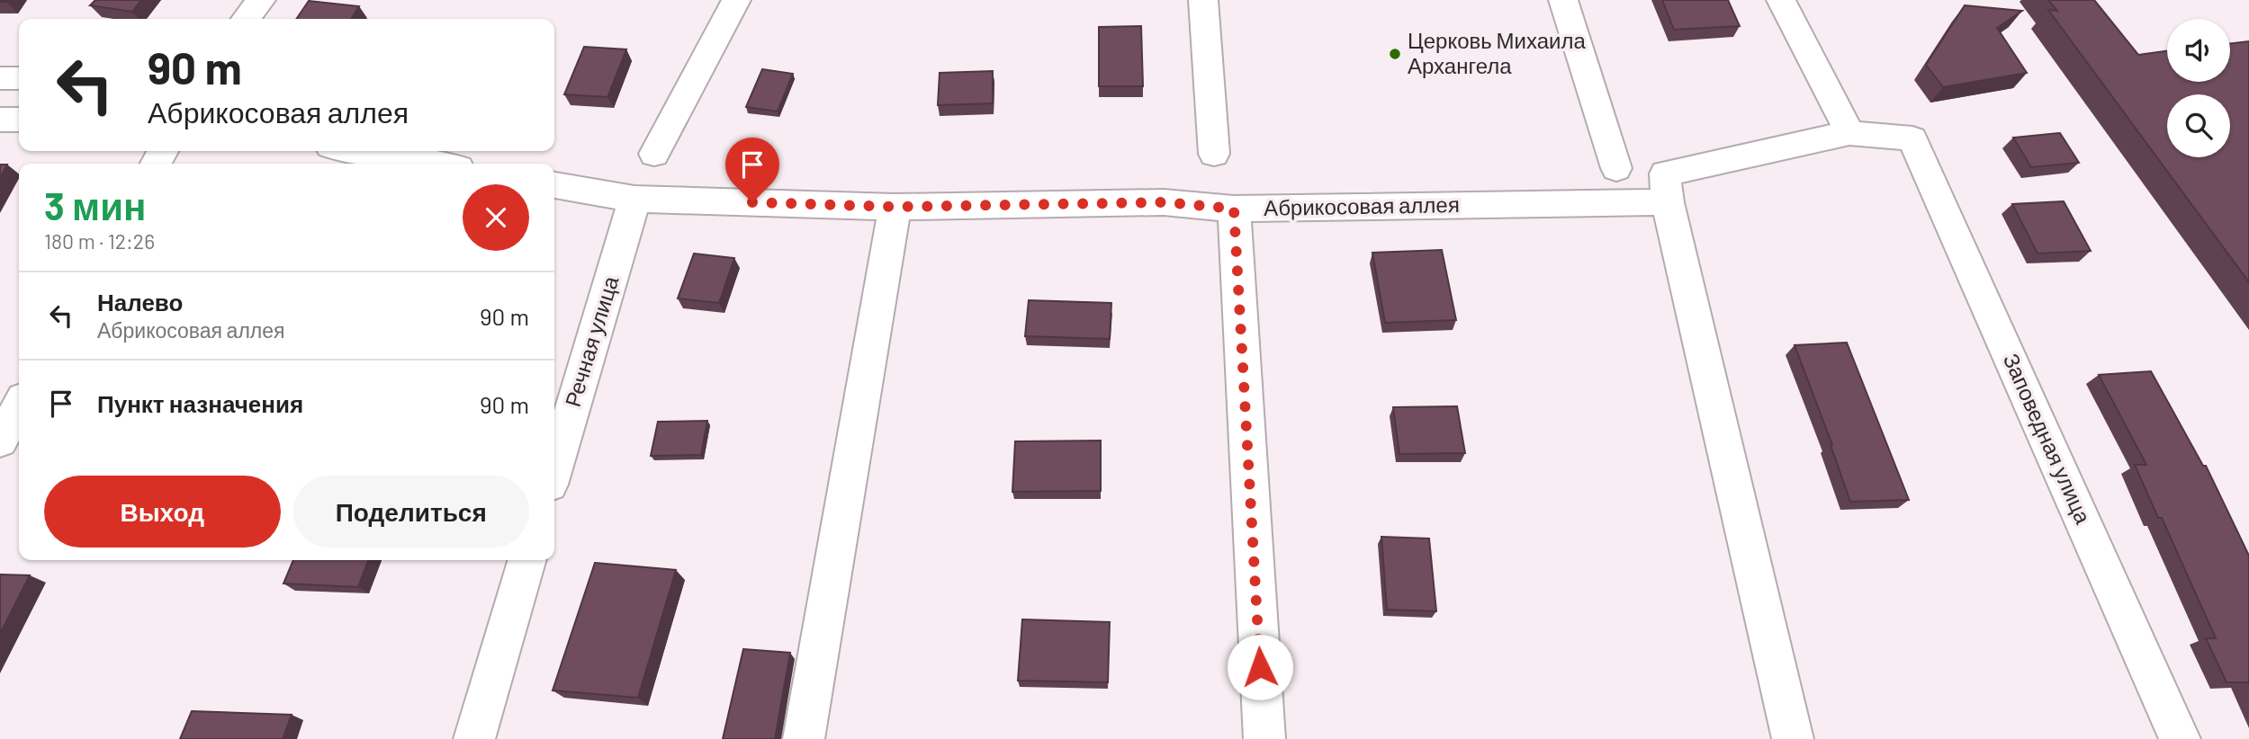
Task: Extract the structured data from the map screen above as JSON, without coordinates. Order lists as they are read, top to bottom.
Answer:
{
  "streets": {
    "street": ["Абрикосовая аллея", "Речная улица", "Заповедная улица"]
  },
  "crossings": [
    ["Абрикосовая аллея", "Речная улица"]
  ],
  "places": ["Церковь Михаила Архангела"],
  "page": {
    "turn": ["90 m", "Абрикосовая аллея"],
    "heading": ["3 мин", "180 m · 12:26"],
    "list": [
      {
        "name": "Налево",
        "note": "Абрикосовая аллея",
        "value": "90 m"
      },
      {
        "name": "Пункт назначения",
        "value": "90 m"
      }
    ],
    "buttons": ["Выход", "Поделиться"]
  }
}
